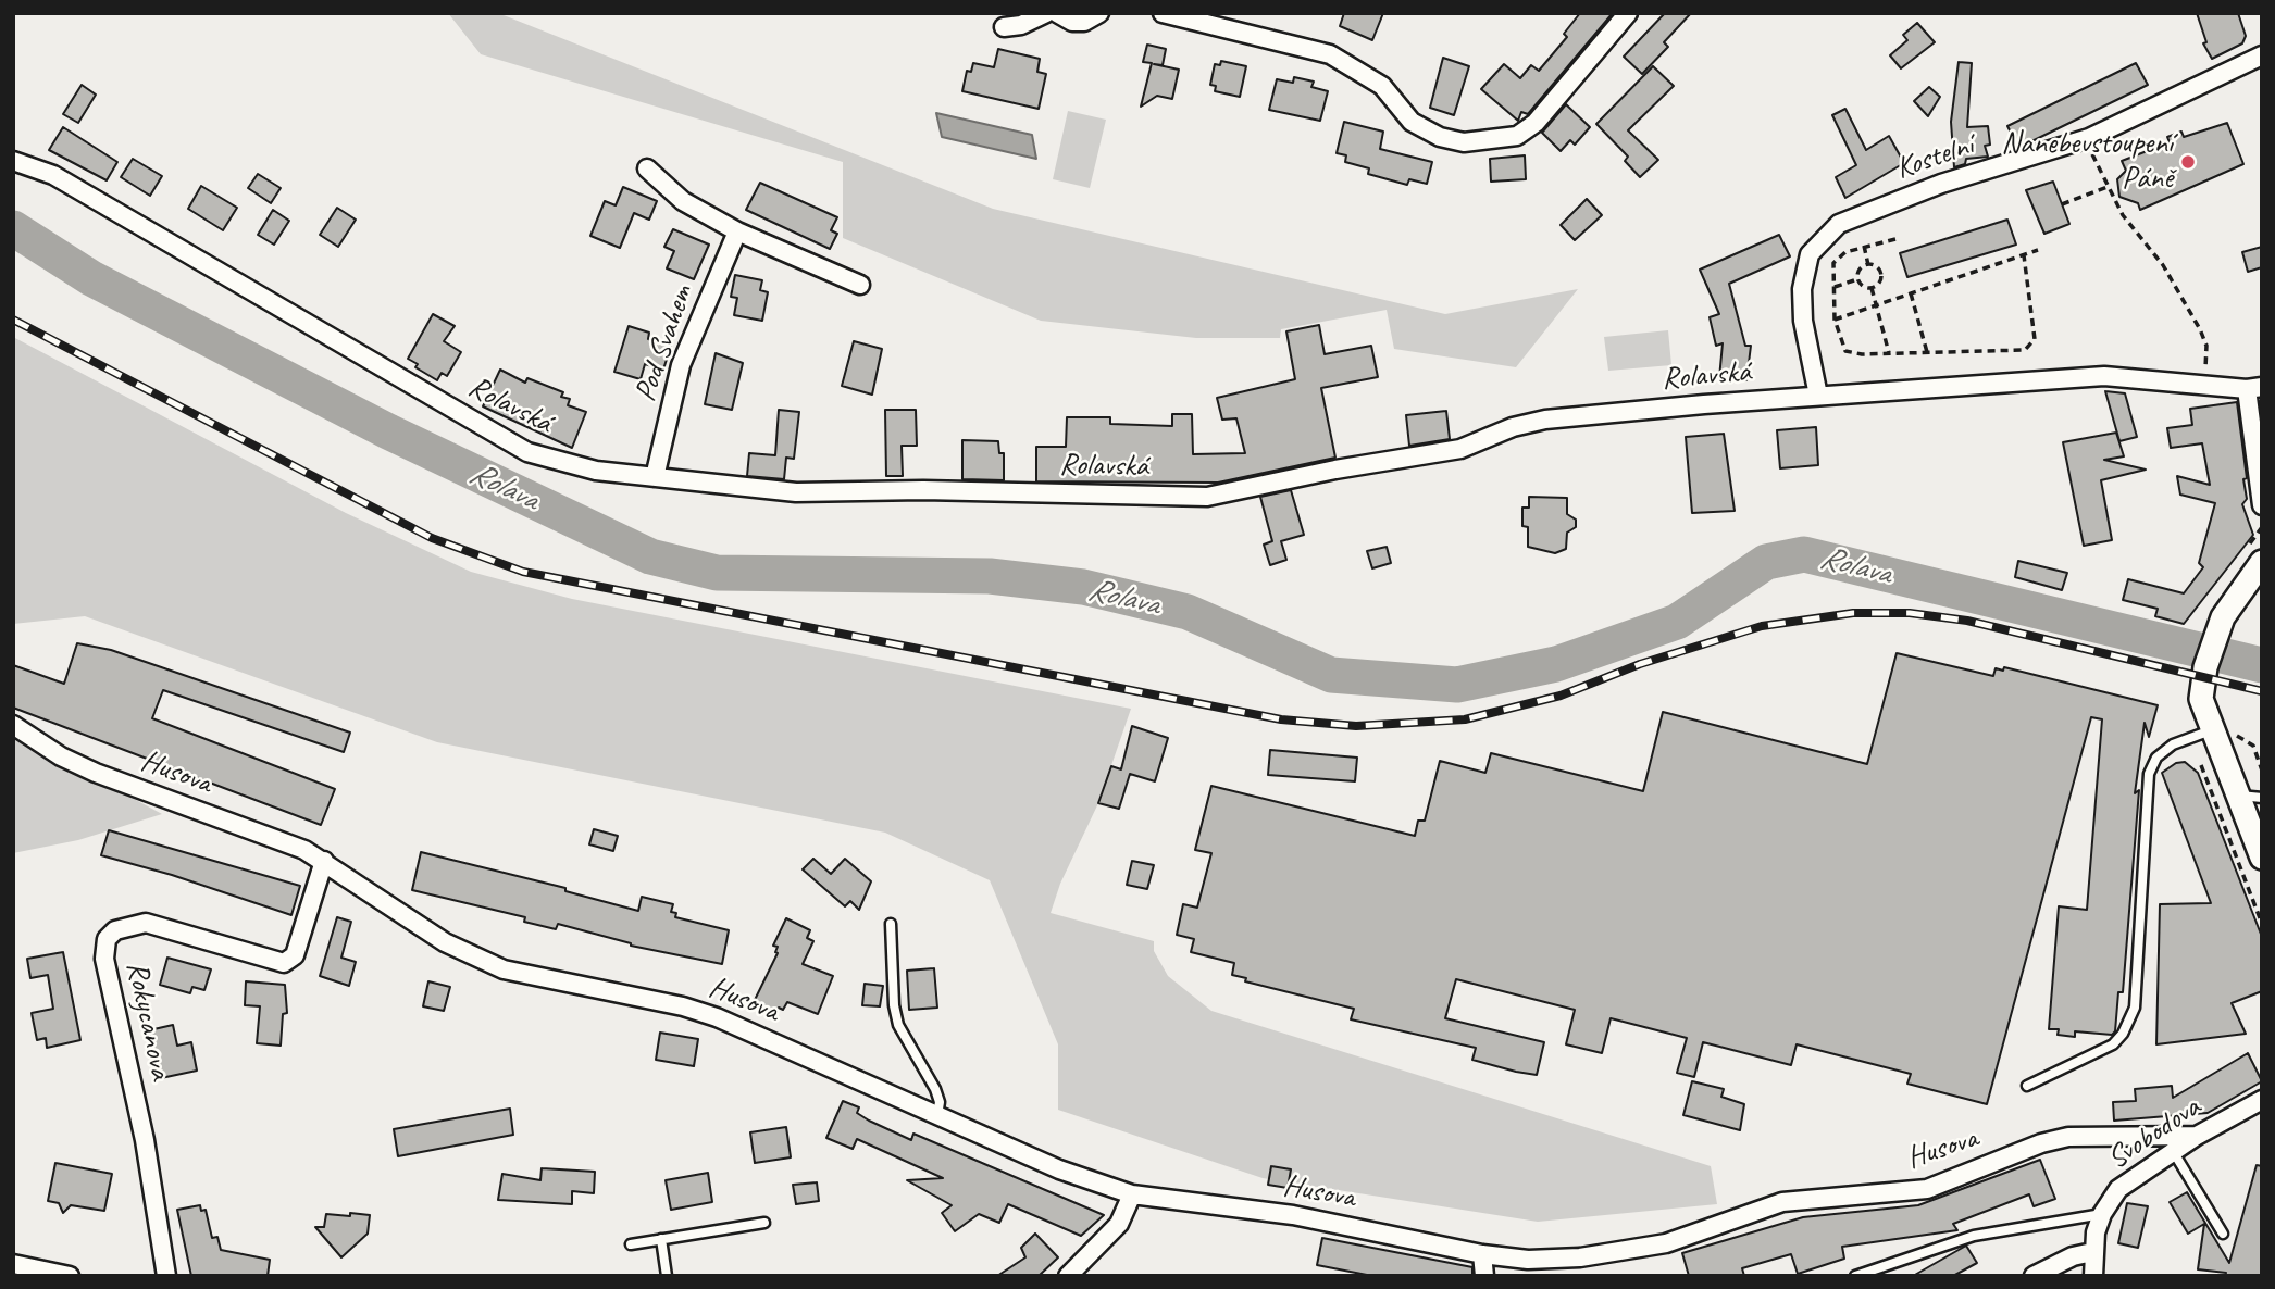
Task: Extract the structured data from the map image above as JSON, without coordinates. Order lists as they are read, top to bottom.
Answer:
{
  "streets": {
    "street": [
      "Kostelní",
      "Pod Svahem",
      "Rolavská",
      "Husova",
      "Rokycanova",
      "Svobodova"
    ]
  },
  "crossings": [
    ["Kostelní", "Rolavská"],
    ["Pod Svahem", "Rolavská"],
    ["Husova", "Rokycanova"],
    ["Husova", "Svobodova"]
  ],
  "water": ["Rolava"],
  "places": ["Nanebevstoupení Páně"]
}
